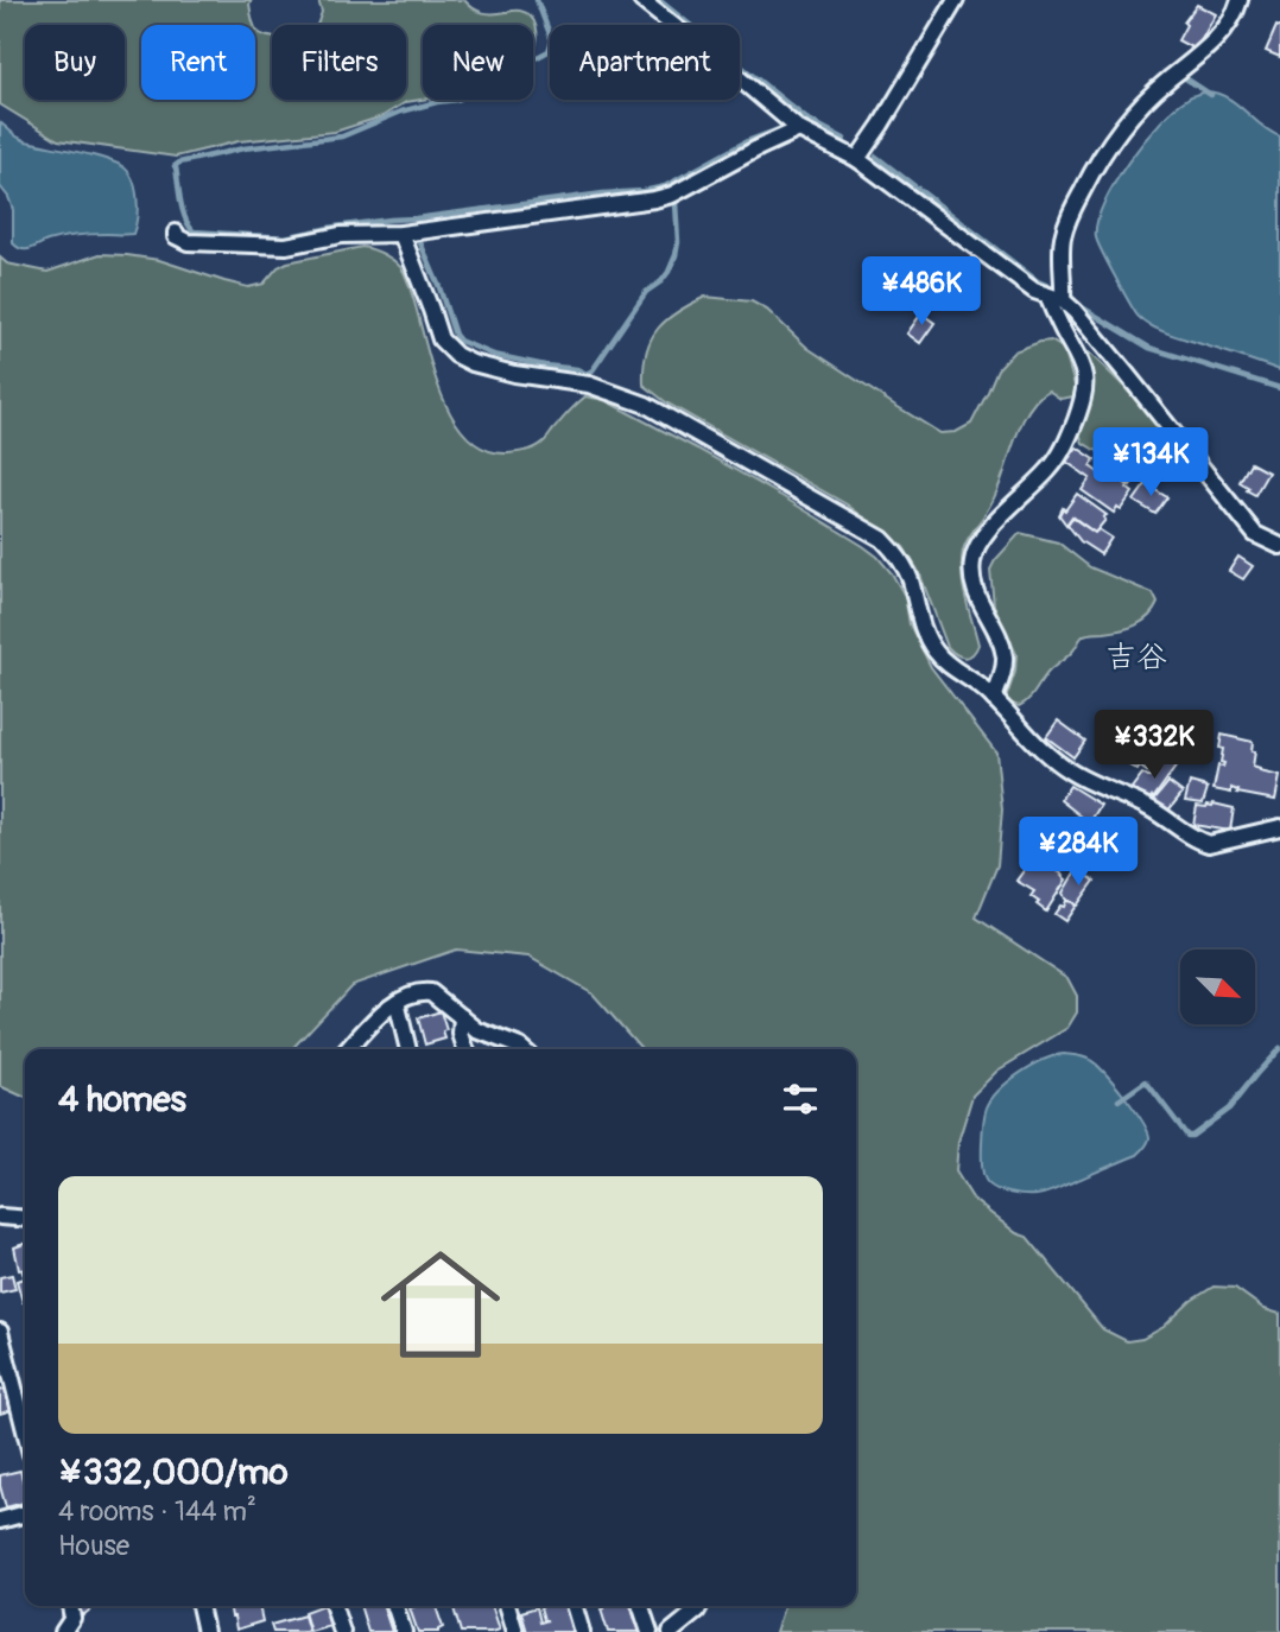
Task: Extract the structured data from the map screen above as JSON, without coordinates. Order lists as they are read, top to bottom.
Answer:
{
  "districts": ["吉谷"],
  "north": "bottom right",
  "page": {
    "chip": [
      "Buy",
      "Rent",
      "Filters",
      "New",
      "Apartment"
    ],
    "price": [
      "¥486K",
      "¥134K",
      "¥332K",
      "¥284K"
    ],
    "heading": "4 homes",
    "list": [
      {
        "name": "¥332,000/mo",
        "note": "4 rooms · 144 m² · House"
      }
    ]
  }
}
